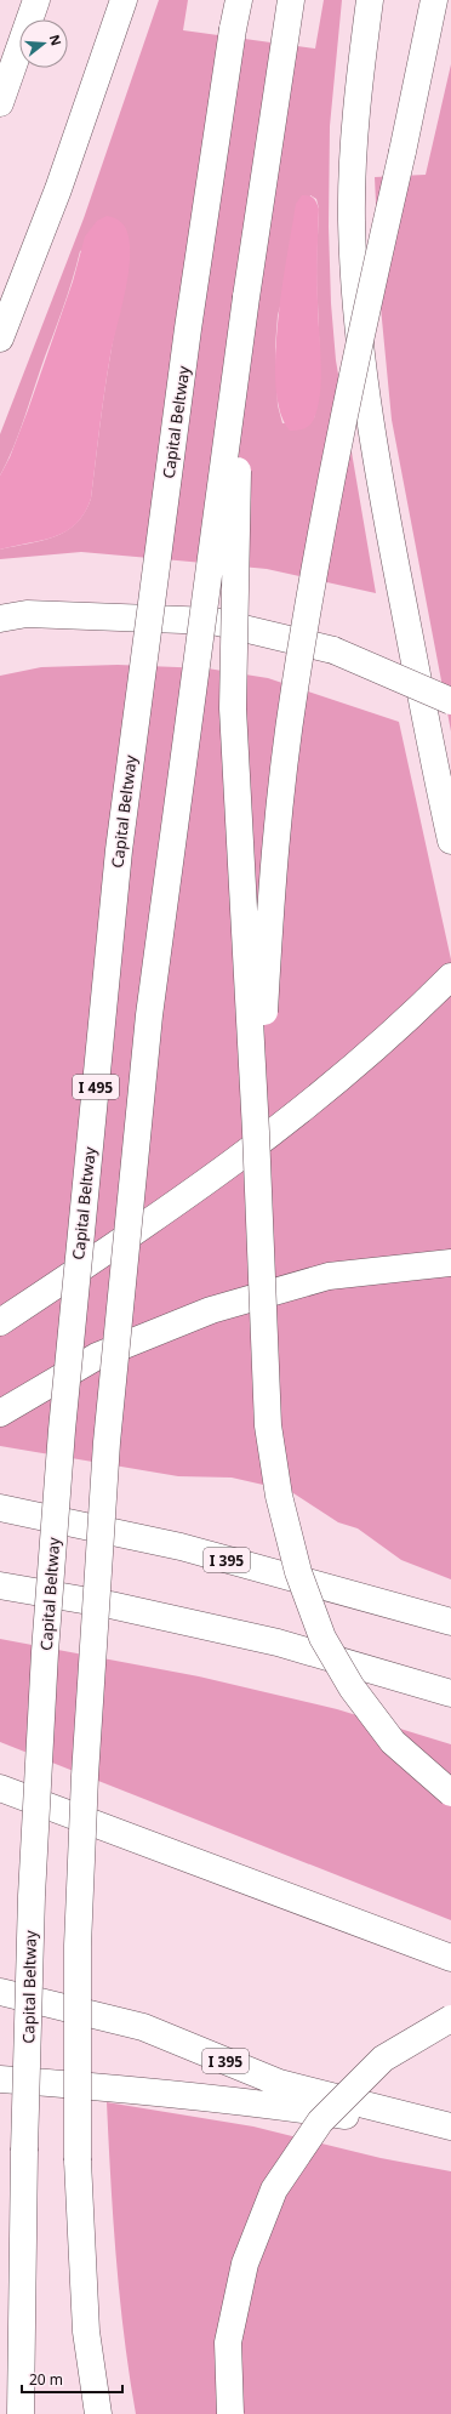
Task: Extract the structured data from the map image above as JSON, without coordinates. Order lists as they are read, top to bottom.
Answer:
{
  "streets": {
    "highway": ["Capital Beltway", "I 495", "I 395"]
  },
  "scale_bar": "20 m",
  "north": "right"
}
